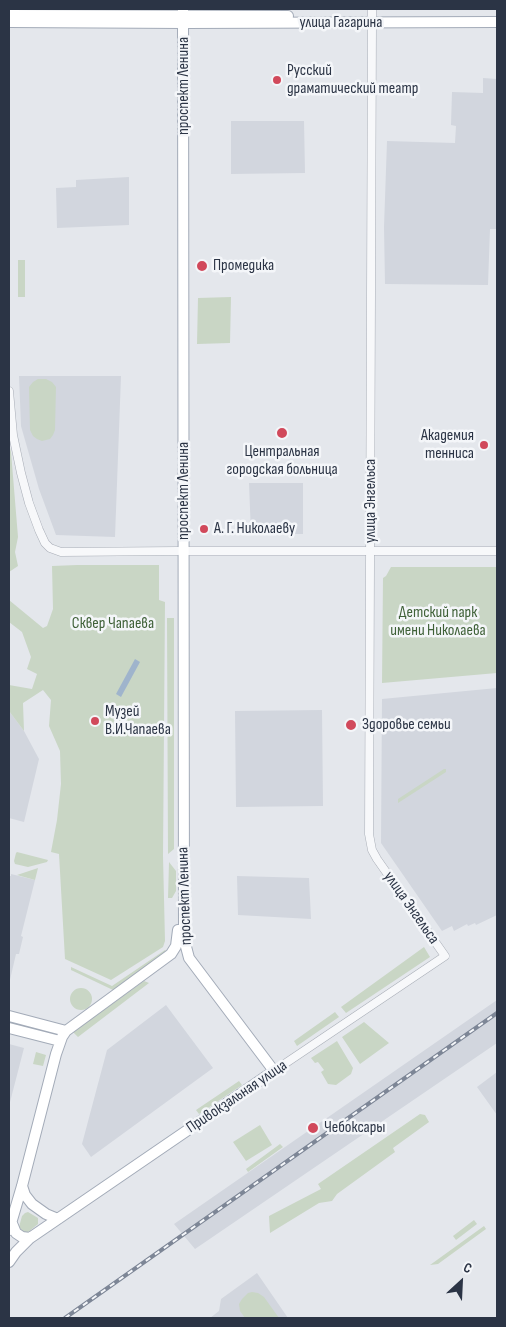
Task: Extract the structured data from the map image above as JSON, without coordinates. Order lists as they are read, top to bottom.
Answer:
{
  "streets": {
    "main road": ["улица Гагарина", "проспект Ленина", "Привокзальная улица"],
    "street": ["улица Энгельса"]
  },
  "crossings": [
    ["улица Гагарина", "проспект Ленина"],
    ["улица Гагарина", "улица Энгельса"],
    ["проспект Ленина", "Привокзальная улица"],
    ["улица Энгельса", "Привокзальная улица"]
  ],
  "parks": ["Детский парк имени Николаева", "Сквер Чапаева"],
  "places": [
    "Русский драматический театр",
    "Промедика",
    "Центральная городская больница",
    "Академия тенниса",
    "А. Г. Николаеву",
    "Музей В.И.Чапаева",
    "Здоровье семьи",
    "Чебоксары"
  ],
  "north": "top right"
}
